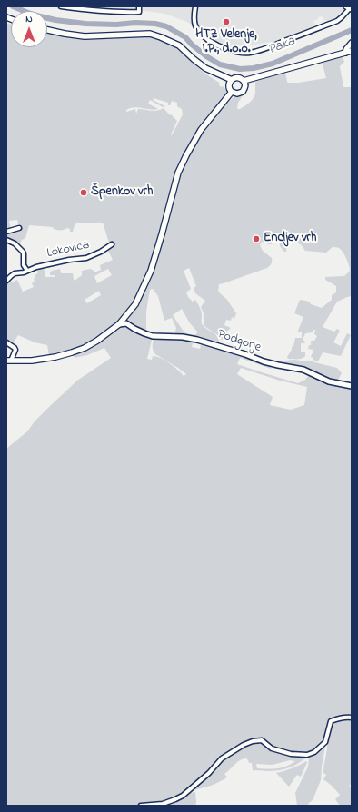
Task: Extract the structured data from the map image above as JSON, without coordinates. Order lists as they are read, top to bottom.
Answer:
{
  "streets": {
    "street": ["Lokovica", "Podgorje"]
  },
  "water": ["Paka"],
  "places": ["HTZ Velenje, I.P., d.o.o.", "Špenkov vrh", "Encljev vrh"],
  "north": "top"
}
